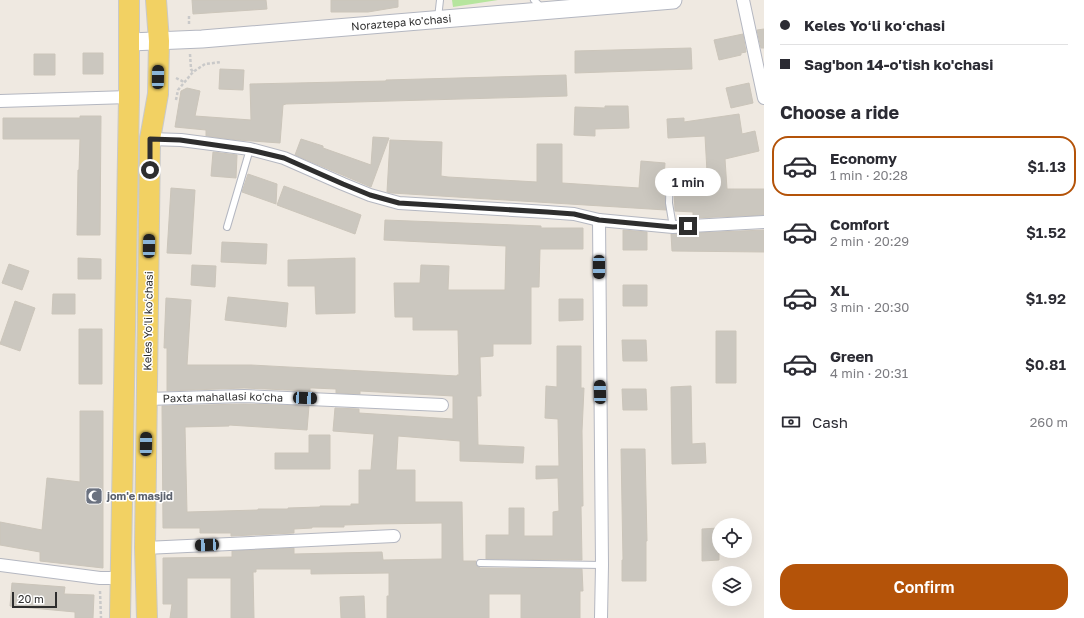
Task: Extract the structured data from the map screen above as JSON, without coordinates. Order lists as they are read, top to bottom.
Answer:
{
  "streets": {
    "main road": ["Noraztepa ko'chasi", "Keles Yoʻli koʻchasi"],
    "street": ["Paxta mahallasi ko'cha"]
  },
  "crossings": [
    ["Noraztepa ko'chasi", "Keles Yoʻli koʻchasi"],
    ["Keles Yoʻli koʻchasi", "Paxta mahallasi ko'cha"]
  ],
  "places": {
    "mosque": ["jom'e masjid"]
  },
  "scale_bar": "20 m",
  "page": {
    "banner": ["Keles Yoʻli koʻchasi", "Sag'bon 14-o'tish ko'chasi"],
    "heading": "Choose a ride",
    "list": [
      {
        "name": "Economy",
        "note": "1 min · 20:28",
        "value": "$1.13"
      },
      {
        "name": "Comfort",
        "note": "2 min · 20:29",
        "value": "$1.52"
      },
      {
        "name": "XL",
        "note": "3 min · 20:30",
        "value": "$1.92"
      },
      {
        "name": "Green",
        "note": "4 min · 20:31",
        "value": "$0.81"
      }
    ],
    "bubble": "1 min",
    "pay": ["Cash", "260 m"],
    "buttons": "Confirm",
    "scale": "20 m"
  }
}
